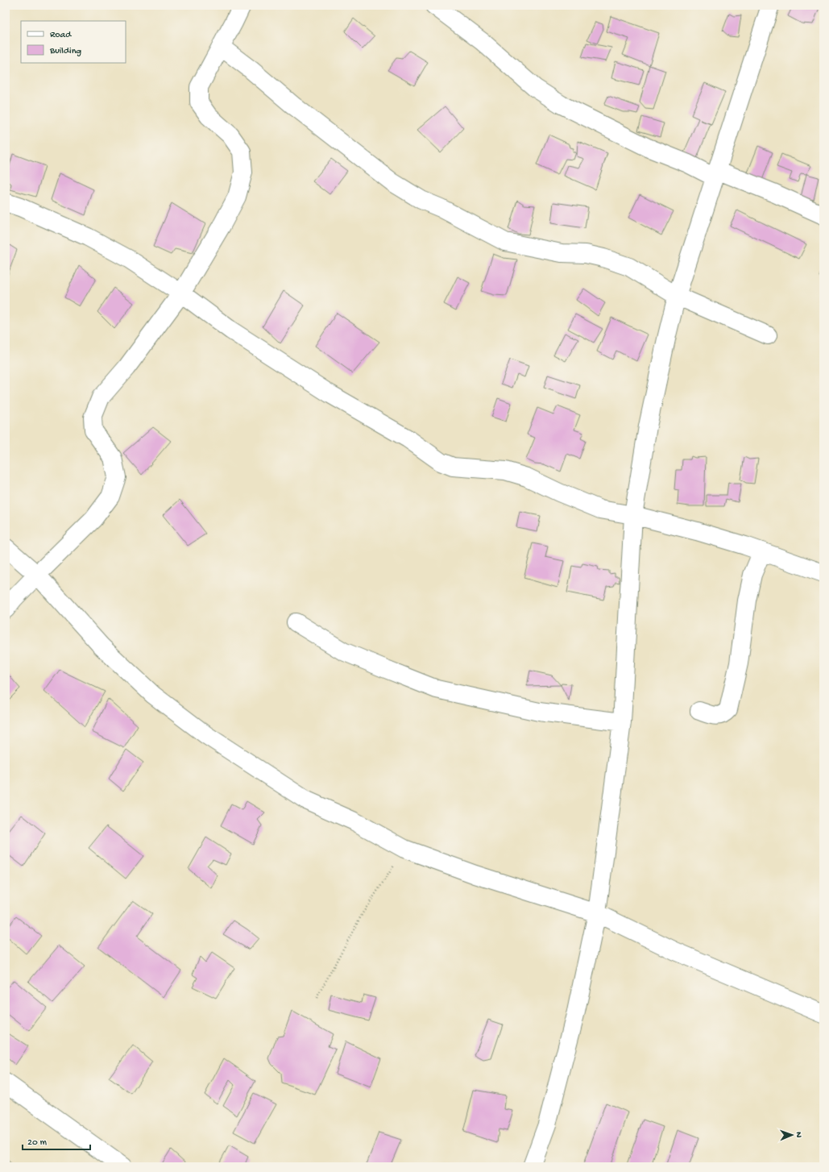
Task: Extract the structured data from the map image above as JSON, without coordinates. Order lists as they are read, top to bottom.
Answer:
{
  "legend": ["Road", "Building"],
  "scale_bar": "20 m",
  "north": "right"
}
